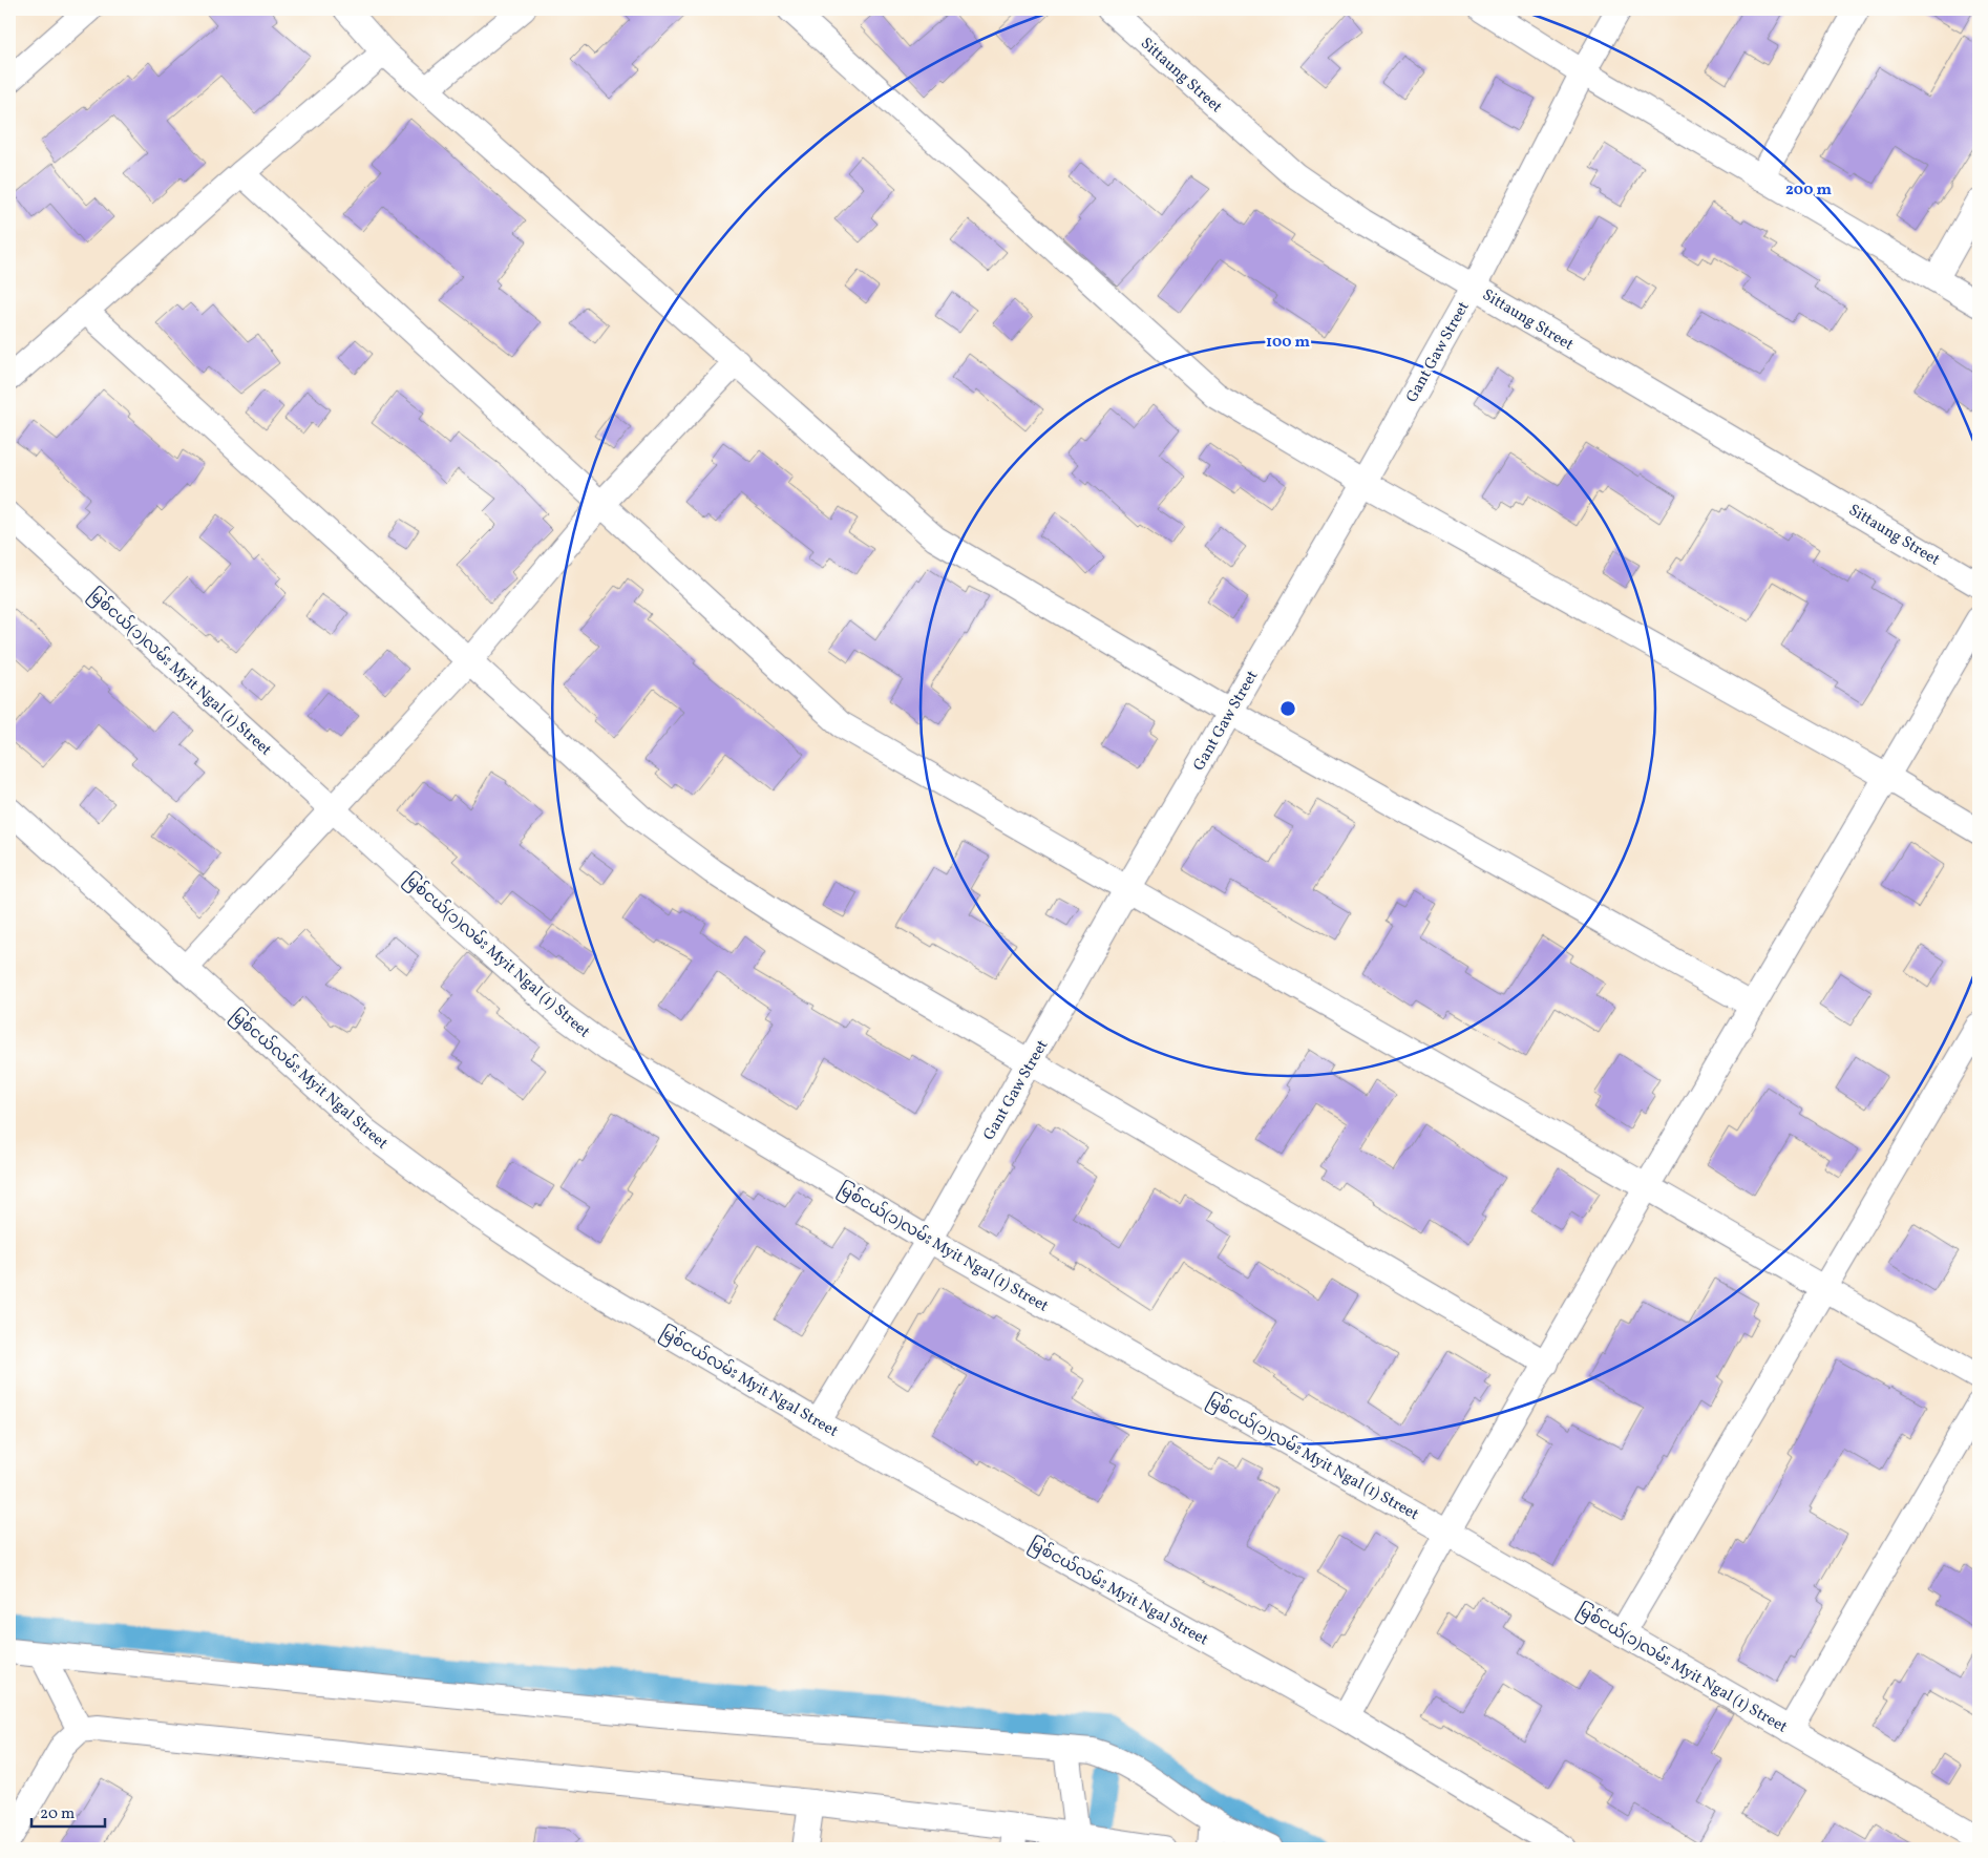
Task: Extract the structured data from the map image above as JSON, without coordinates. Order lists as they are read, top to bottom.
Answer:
{
  "streets": {
    "street": [
      "Sittaung Street",
      "Gant Gaw Street",
      "မြစ်ငယ်(၁)လမ်း Myit Ngal (1) Street",
      "မြစ်ငယ်လမ်း Myit Ngal Street"
    ]
  },
  "crossings": [
    ["Sittaung Street", "Gant Gaw Street"],
    ["Gant Gaw Street", "မြစ်ငယ်(၁)လမ်း Myit Ngal (1) Street"],
    ["Gant Gaw Street", "မြစ်ငယ်လမ်း Myit Ngal Street"]
  ],
  "scale_bar": "20 m",
  "rings": ["200 m", "100 m"]
}
